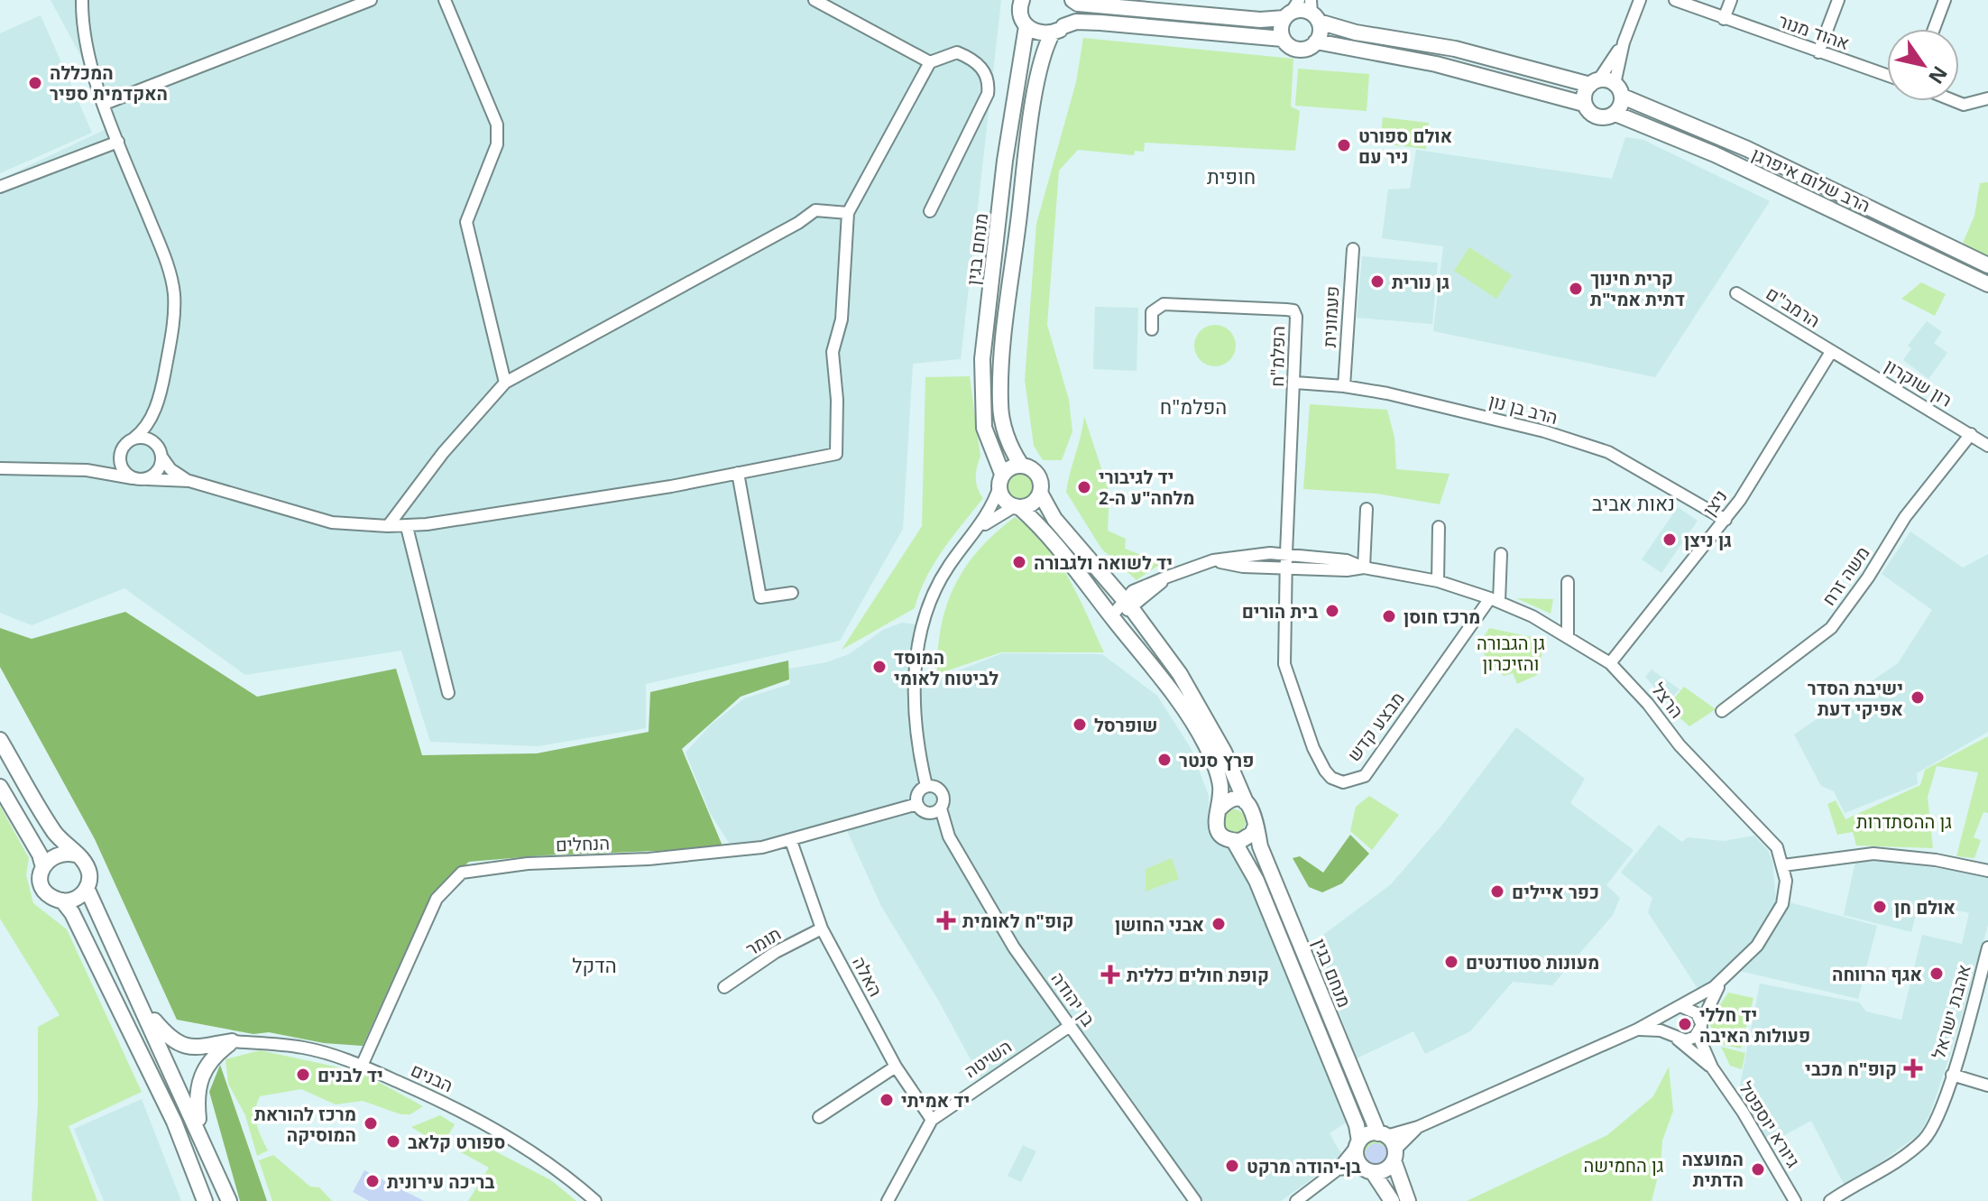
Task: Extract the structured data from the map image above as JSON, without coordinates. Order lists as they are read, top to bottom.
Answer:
{
  "streets": {
    "main road": ["הרב שלום איפרגן", "מנחם בגין"],
    "street": [
      "אהוד מנור",
      "הרמב\"ם",
      "פעמונית",
      "הפלמ\"ח",
      "רון שוקרון",
      "הרב בן נון",
      "ניצן",
      "משה זרח",
      "הרצל",
      "מבצע קדש",
      "הנחלים",
      "תומר",
      "האלה",
      "בן יהודה",
      "אהבת ישראל",
      "השיטה",
      "הבנים",
      "גיורא יוספטל"
    ]
  },
  "crossings": [
    ["הרמב\"ם", "רון שוקרון"],
    ["הרמב\"ם", "ניצן"],
    ["פעמונית", "הרב בן נון"],
    ["הפלמ\"ח", "הרב בן נון"],
    ["הפלמ\"ח", "הרצל"],
    ["הפלמ\"ח", "מבצע קדש"],
    ["רון שוקרון", "ניצן"],
    ["רון שוקרון", "משה זרח"],
    ["הרב בן נון", "ניצן"],
    ["ניצן", "הרצל"],
    ["הרצל", "מבצע קדש"],
    ["הנחלים", "האלה"],
    ["הנחלים", "בן יהודה"],
    ["הנחלים", "הבנים"],
    ["תומר", "האלה"],
    ["האלה", "השיטה"],
    ["בן יהודה", "השיטה"]
  ],
  "districts": [
    "חופית",
    "הפלמ\"ח",
    "נאות אביב",
    "הדקל"
  ],
  "parks": ["גן הגבורה והזיכרון", "גן ההסתדרות", "גן החמישה"],
  "places": {
    "other": [
      "המכללה האקדמית ספיר",
      "אולם ספורט ניר עם",
      "גן נורית",
      "קרית חינוך דתית אמי\"ת",
      "יד לגיבורי מלחה\"ע ה-2",
      "גן ניצן",
      "יד לשואה ולגבורה",
      "בית הורים",
      "מרכז חוסן",
      "המוסד לביטוח לאומי",
      "ישיבת הסדר אפיקי דעת",
      "שופרסל",
      "פרץ סנטר",
      "כפר איילים",
      "אולם חן",
      "אבני החושן",
      "מעונות סטודנטים",
      "אגף הרווחה",
      "יד חללי פעולות האיבה",
      "יד לבנים",
      "יד אמיתי",
      "מרכז להוראת המוסיקה",
      "ספורט קלאב",
      "בן-יהודה מרקט",
      "המועצה הדתית",
      "בריכה עירונית"
    ],
    "health": ["קופ\"ח לאומית", "קופת חולים כללית", "קופ\"ח מכבי"]
  },
  "north": "bottom right"
}
